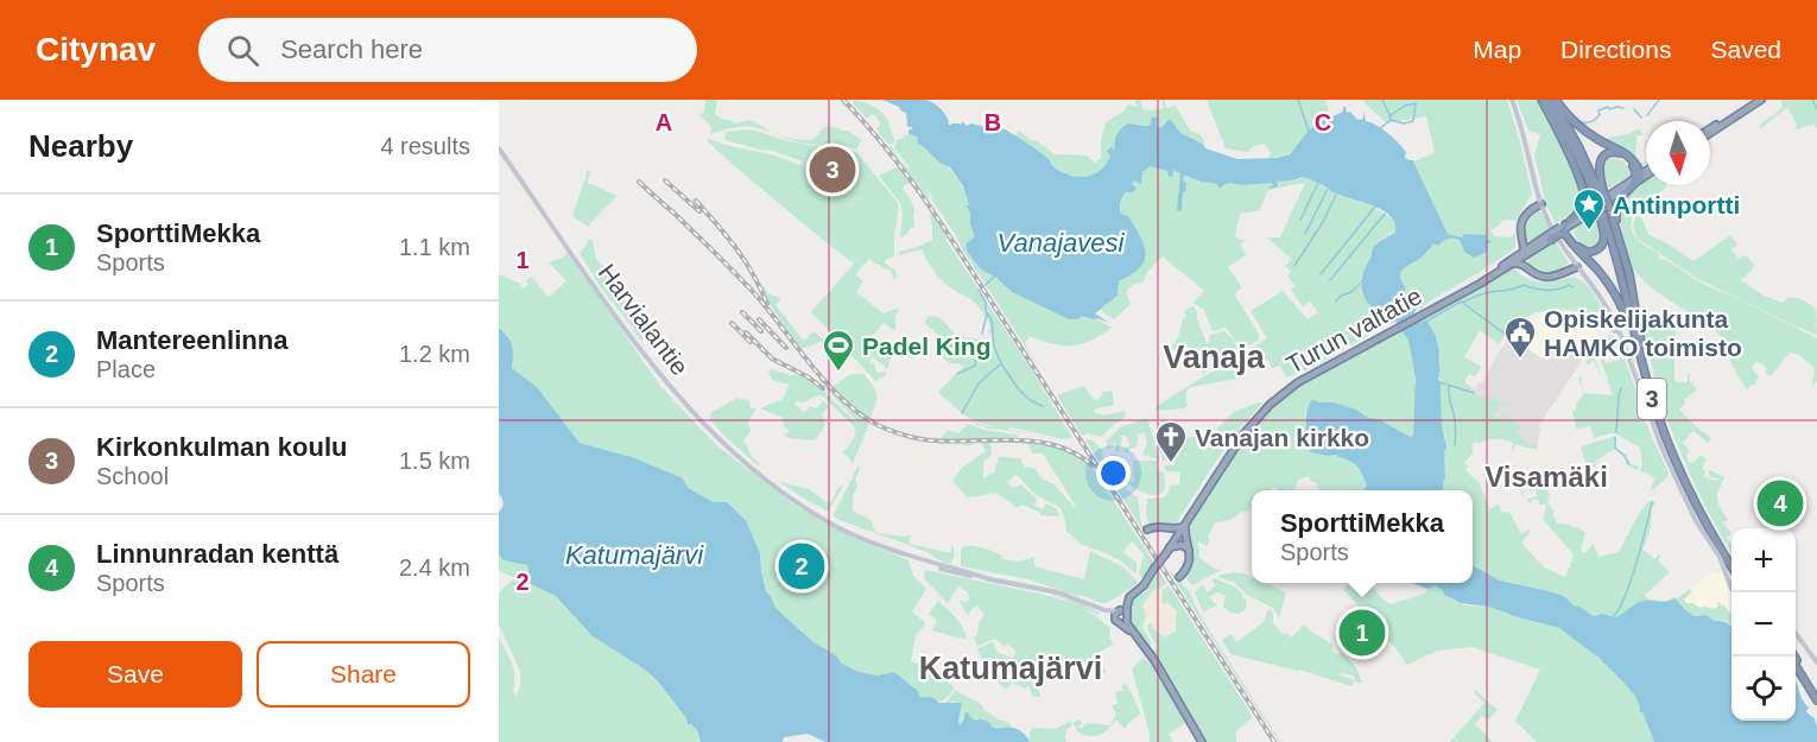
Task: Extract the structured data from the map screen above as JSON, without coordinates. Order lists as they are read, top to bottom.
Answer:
{
  "streets": {
    "highway": ["Harvialantie", "Turun valtatie", "3"]
  },
  "crossings": [
    ["Harvialantie", "Turun valtatie"]
  ],
  "districts": ["Vanaja", "Visamäki", "Katumajärvi"],
  "water": ["Vanajavesi", "Katumajärvi"],
  "places": {
    "place": ["Antinportti"],
    "public building": ["Opiskelijakunta HAMKO toimisto"],
    "sports": ["Padel King"],
    "church": ["Vanajan kirkko"]
  },
  "north": "bottom",
  "page": {
    "header": "Citynav",
    "search": "Search here",
    "nav": ["Map", "Directions", "Saved"],
    "heading": ["Nearby", "4 results"],
    "pins": [
      "3",
      "4",
      "2",
      "1"
    ],
    "list": [
      {
        "mark": "1",
        "name": "SporttiMekka",
        "note": "Sports",
        "value": "1.1 km"
      },
      {
        "mark": "2",
        "name": "Mantereenlinna",
        "note": "Place",
        "value": "1.2 km"
      },
      {
        "mark": "3",
        "name": "Kirkonkulman koulu",
        "note": "School",
        "value": "1.5 km"
      },
      {
        "mark": "4",
        "name": "Linnunradan kenttä",
        "note": "Sports",
        "value": "2.4 km"
      }
    ],
    "popup": ["SporttiMekka", "Sports"],
    "map_buttons": ["+", "−"],
    "buttons": ["Save", "Share"]
  },
  "grid": {
    "columns": ["A", "B", "C"],
    "rows": ["1", "2"]
  }
}
